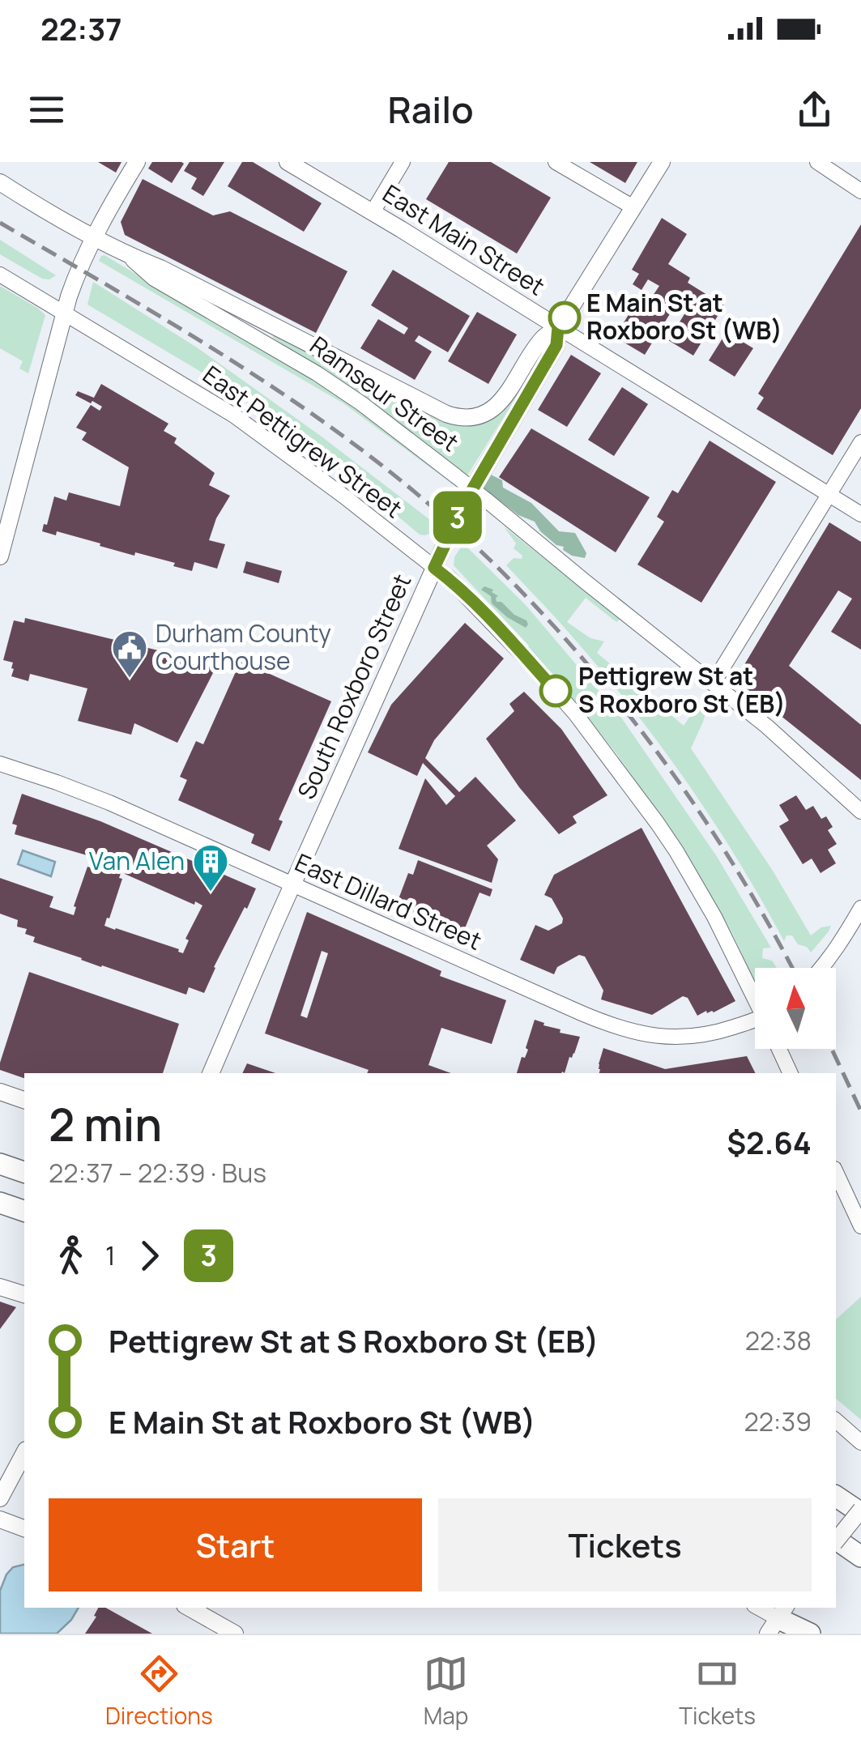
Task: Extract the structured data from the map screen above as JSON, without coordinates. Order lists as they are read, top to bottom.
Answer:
{
  "streets": {
    "main road": ["East Main Street", "Ramseur Street", "South Roxboro Street"],
    "street": ["East Pettigrew Street", "East Dillard Street"]
  },
  "crossings": [
    ["East Main Street", "South Roxboro Street"],
    ["East Pettigrew Street", "South Roxboro Street"],
    ["South Roxboro Street", "East Dillard Street"]
  ],
  "places": {
    "other": ["E Main St at Roxboro St (WB)", "Pettigrew St at S Roxboro St (EB)"],
    "public building": ["Durham County Courthouse"],
    "building": ["Van Alen"]
  },
  "lines": ["bus line 3"],
  "north": "top",
  "page": {
    "status": "22:37",
    "header": "Railo",
    "on_map": "3",
    "heading": ["2 min", "22:37 – 22:39 · Bus", "$2.64"],
    "legs": ["1", "3"],
    "list": [
      {
        "name": "Pettigrew St at S Roxboro St (EB)",
        "value": "22:38"
      },
      {
        "name": "E Main St at Roxboro St (WB)",
        "value": "22:39"
      }
    ],
    "buttons": ["Start", "Tickets"],
    "tabs": ["Directions", "Map", "Tickets"]
  }
}
